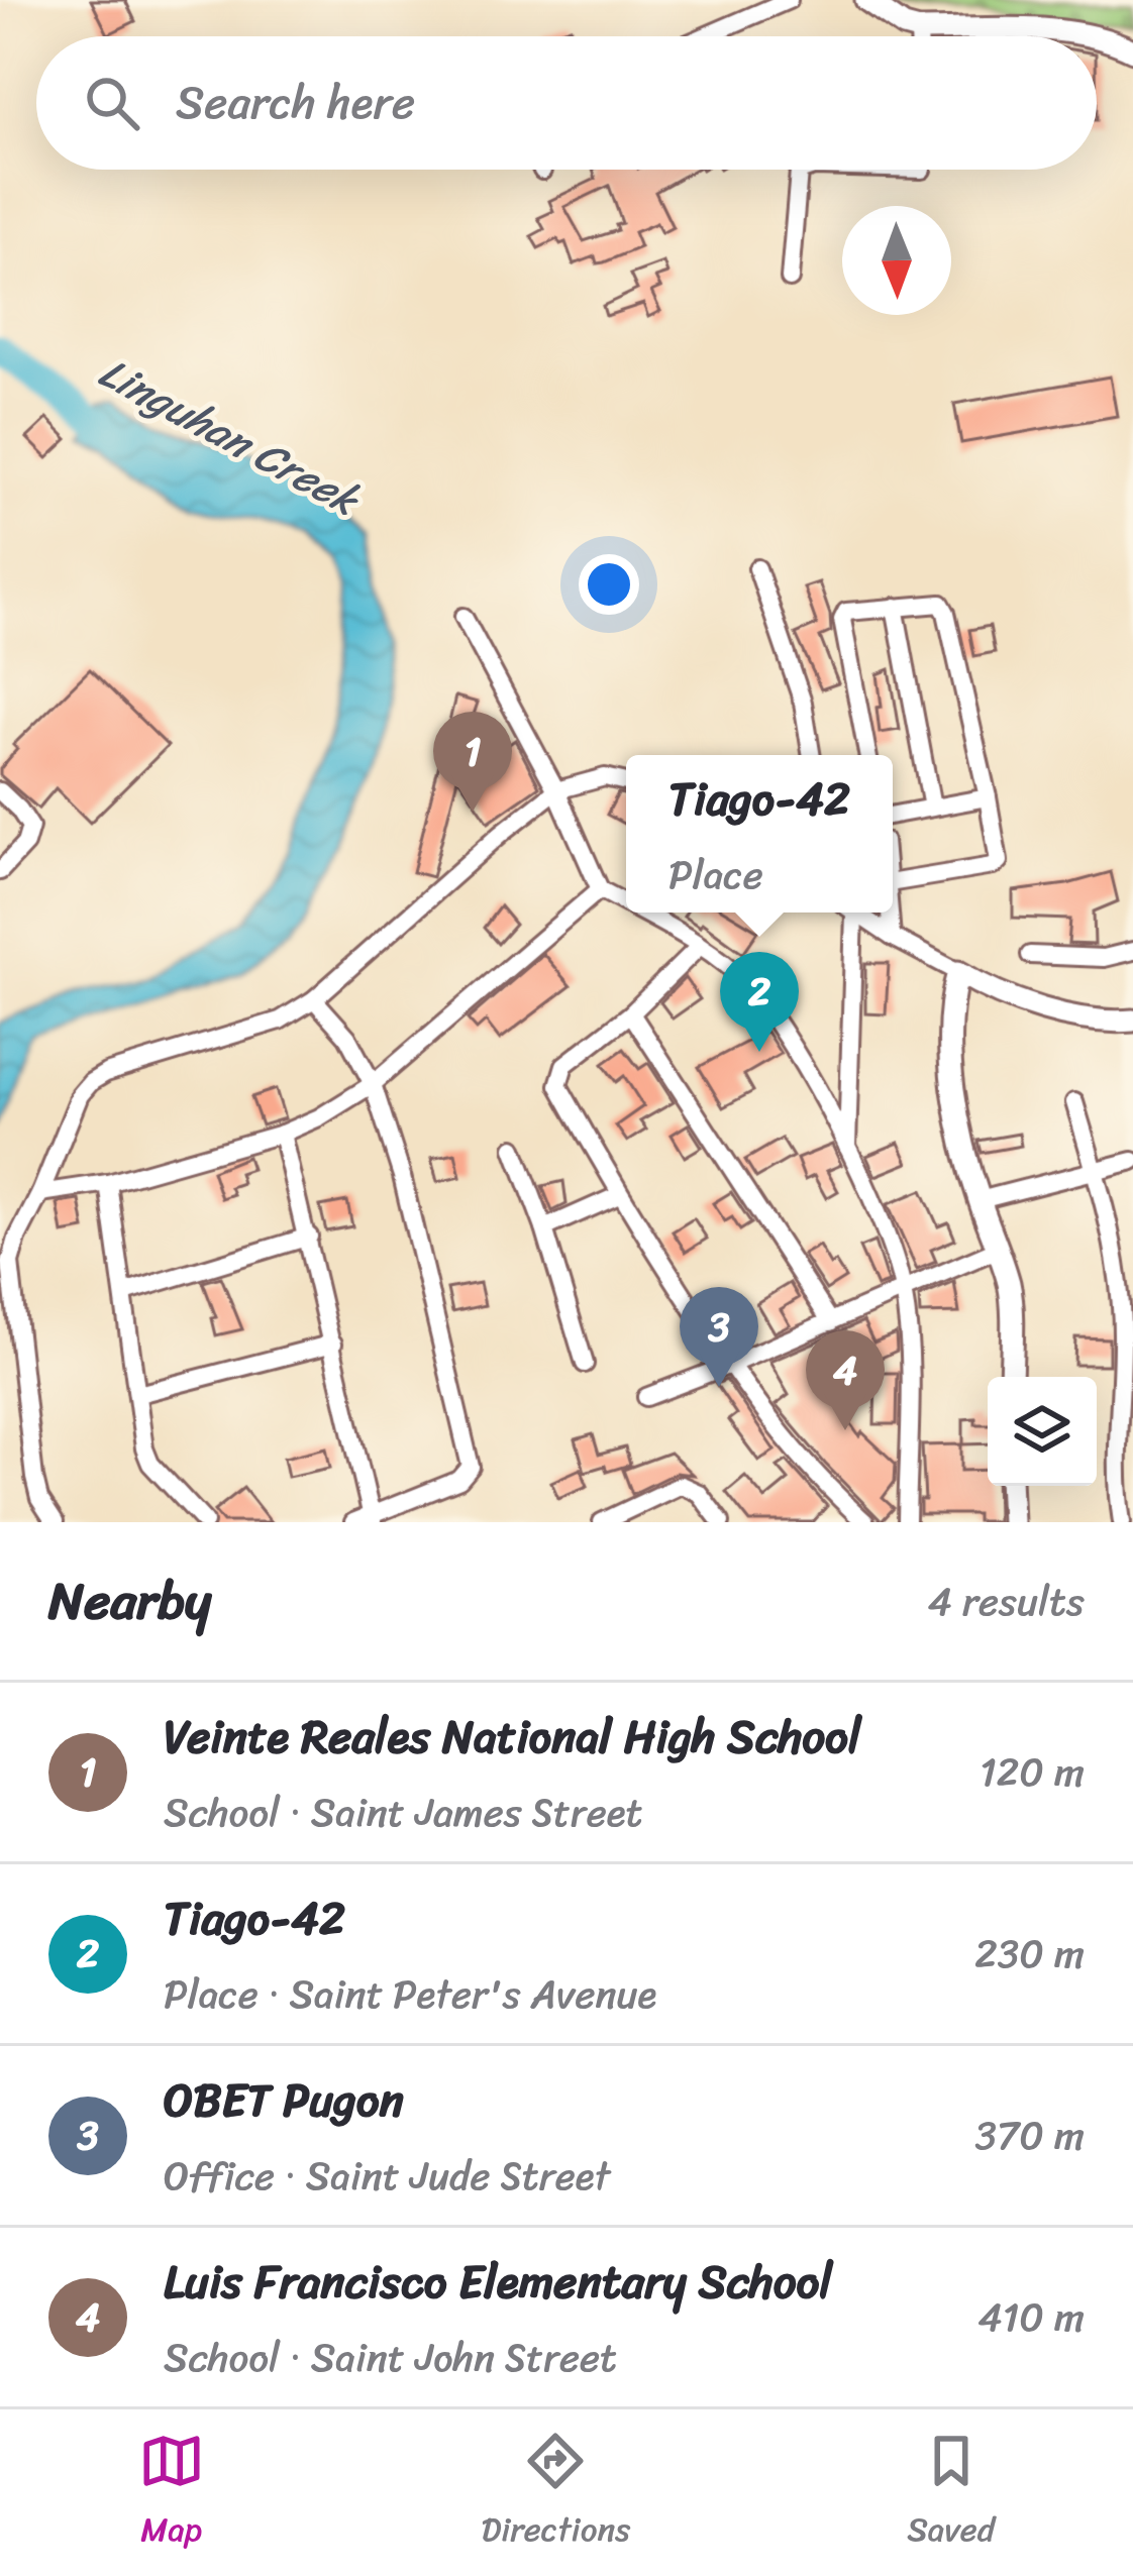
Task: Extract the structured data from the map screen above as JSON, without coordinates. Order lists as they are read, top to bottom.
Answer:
{
  "water": ["Linguhan Creek"],
  "north": "bottom",
  "page": {
    "search": "Search here",
    "pins": [
      "1",
      "2",
      "3",
      "4"
    ],
    "popup": ["Tiago-42", "Place"],
    "heading": ["Nearby", "4 results"],
    "list": [
      {
        "mark": "1",
        "name": "Veinte Reales National High School",
        "note": "School · Saint James Street",
        "value": "120 m"
      },
      {
        "mark": "2",
        "name": "Tiago-42",
        "note": "Place · Saint Peter's Avenue",
        "value": "230 m"
      },
      {
        "mark": "3",
        "name": "OBET Pugon",
        "note": "Office · Saint Jude Street",
        "value": "370 m"
      },
      {
        "mark": "4",
        "name": "Luis Francisco Elementary School",
        "note": "School · Saint John Street",
        "value": "410 m"
      }
    ],
    "nav": ["Map", "Directions", "Saved"]
  }
}
